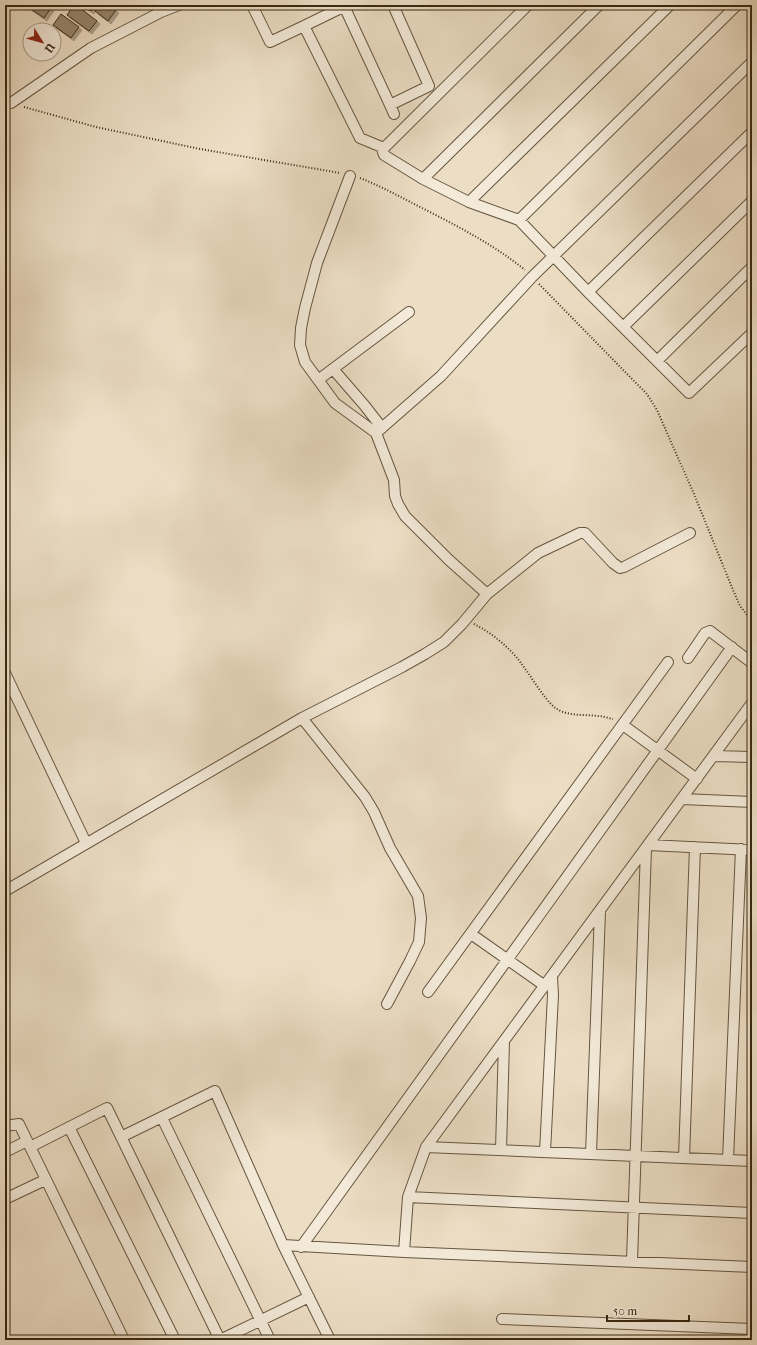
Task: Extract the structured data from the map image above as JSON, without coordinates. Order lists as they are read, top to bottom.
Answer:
{
  "scale_bar": "50 m",
  "north": "bottom right"
}
